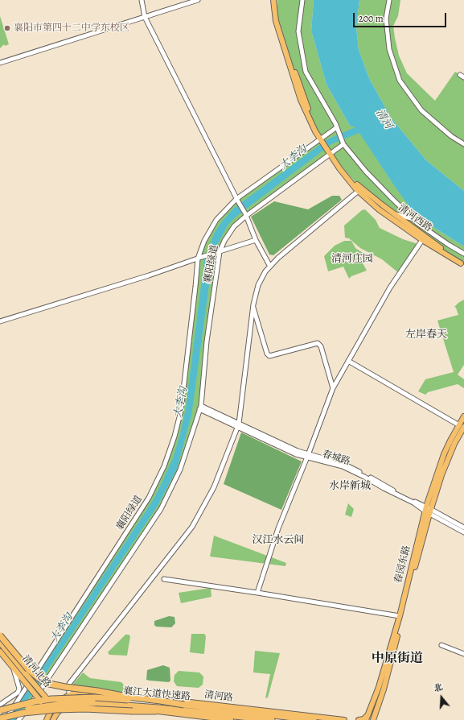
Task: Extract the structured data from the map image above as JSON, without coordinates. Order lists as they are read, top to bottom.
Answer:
{
  "streets": {
    "highway": ["襄江大道快速路"],
    "main road": [
      "清河西路",
      "春园东路",
      "清河北路",
      "清河路"
    ],
    "street": ["襄阳绿道", "春城路"]
  },
  "crossings": [
    ["襄阳绿道", "春城路"],
    ["春城路", "春园东路"],
    ["清河北路", "清河路"]
  ],
  "districts": [
    "清河庄园",
    "左岸春天",
    "水岸新城",
    "汉江水云间",
    "中原街道"
  ],
  "water": ["清河", "大李沟"],
  "places": ["襄阳市第四十二中学东校区"],
  "scale_bar": "200 m",
  "north": "top"
}
